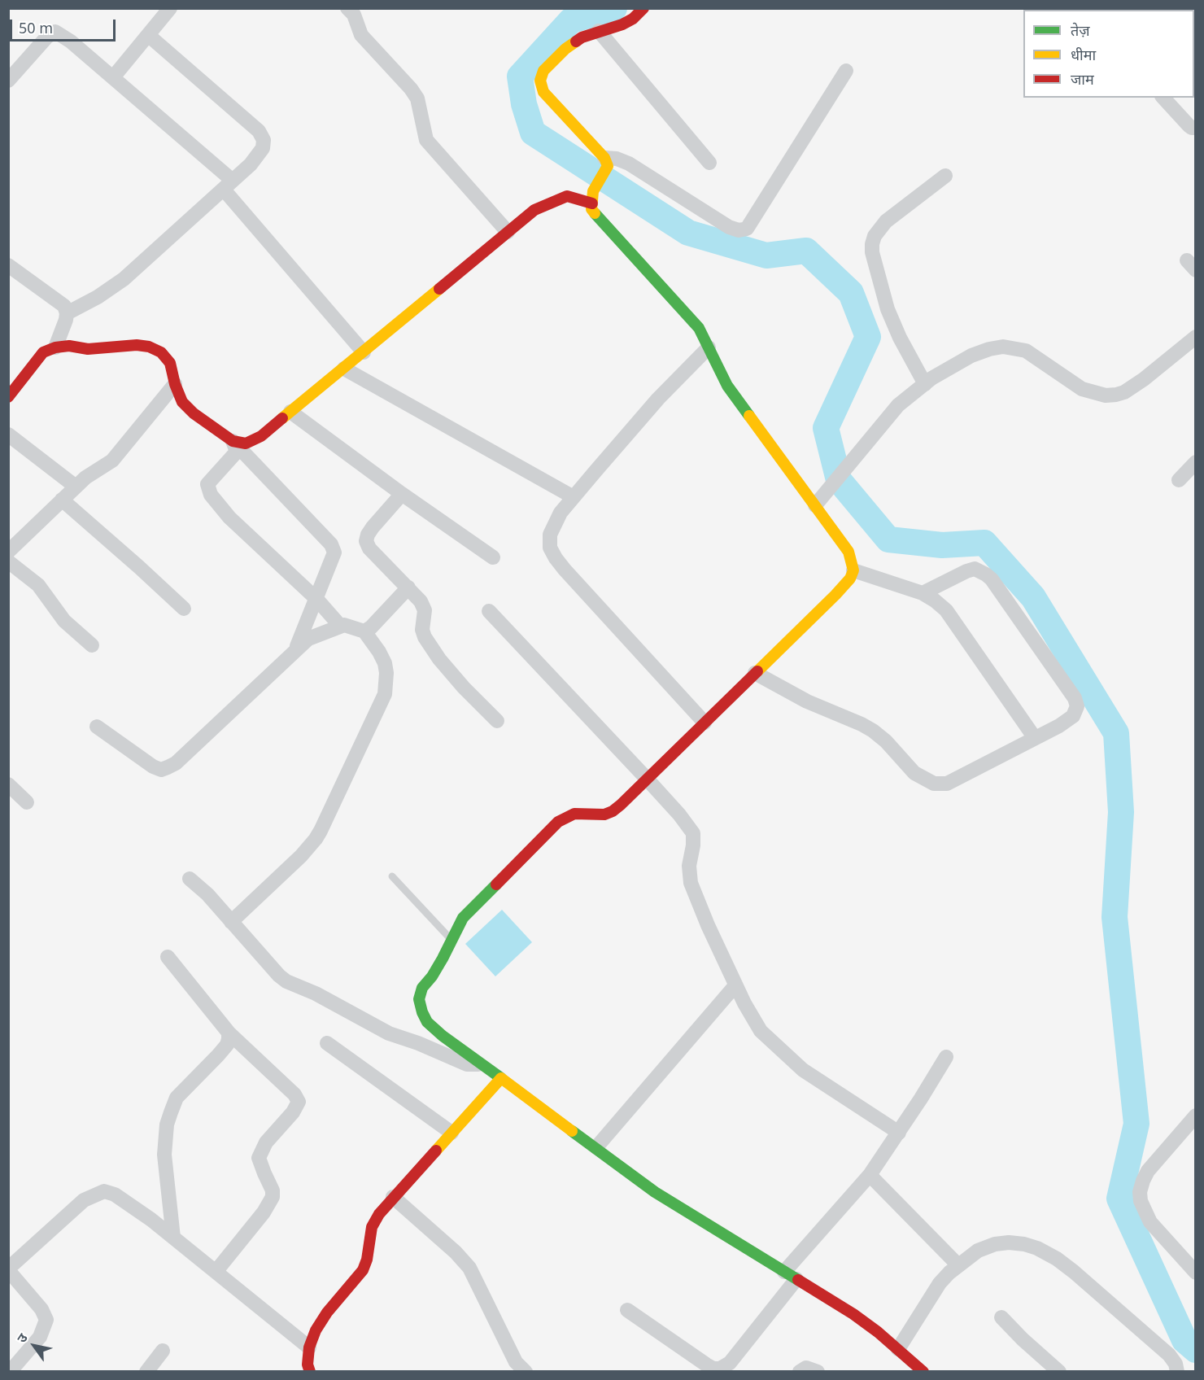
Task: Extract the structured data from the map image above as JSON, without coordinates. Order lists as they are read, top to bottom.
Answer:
{
  "legend": ["तेज़", "धीमा", "जाम"],
  "scale_bar": "50 m",
  "north": "top left"
}
